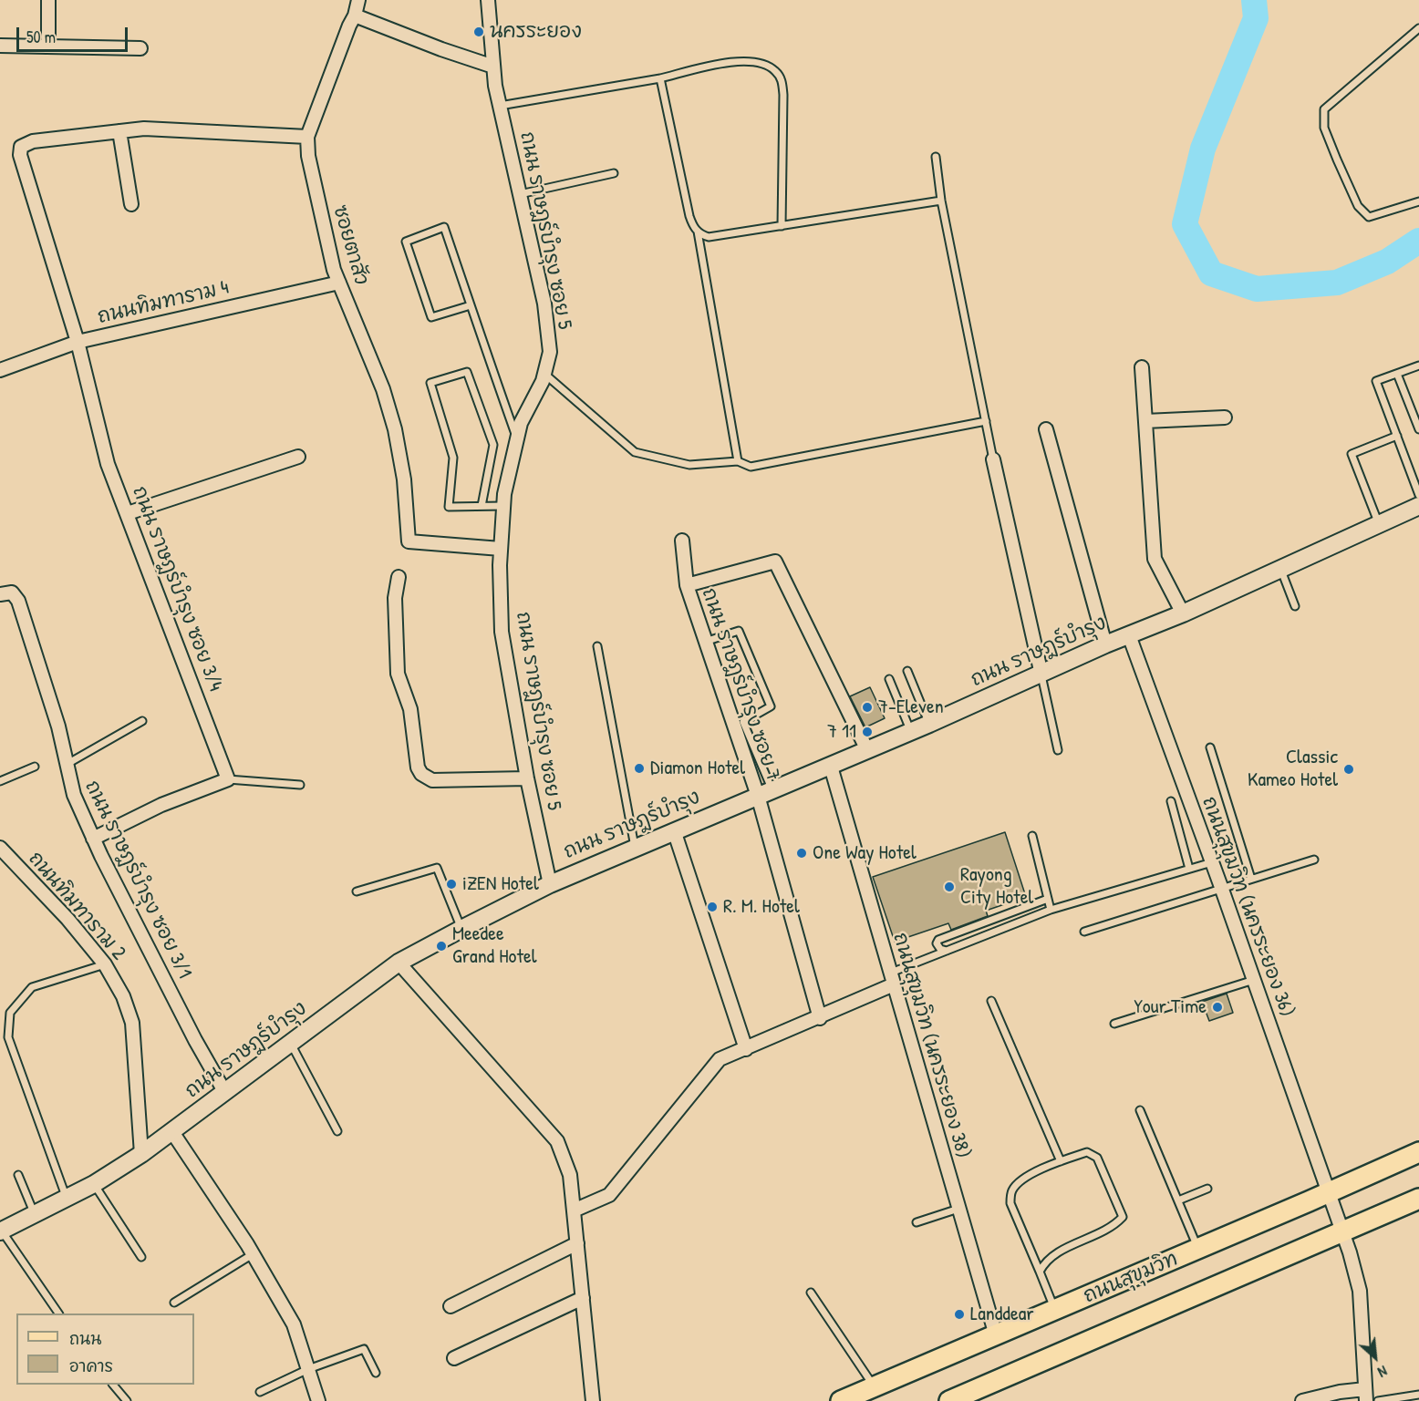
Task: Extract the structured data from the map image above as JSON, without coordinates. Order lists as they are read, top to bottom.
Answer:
{
  "streets": {
    "main road": ["ถนนสุขุมวิท"],
    "street": [
      "ถนน ราษฎร์บำรุง ซอย 5",
      "ซอยตาสัว",
      "ถนนทิมทาราม 4",
      "ถนน ราษฎร์บำรุง ซอย 3/4",
      "ถนน ราษฎร์บำรุง",
      "ถนน ราษฎร์บำรุง ซอย 7",
      "ถนน ราษฎร์บำรุง ซอย 3/1",
      "ถนนทิมทาราม 2",
      "ถนนสุขุมวิท (นครระยอง 36)",
      "ถนนสุขุมวิท (นครระยอง 38)"
    ]
  },
  "crossings": [
    ["ถนน ราษฎร์บำรุง ซอย 5", "ซอยตาสัว"],
    ["ถนน ราษฎร์บำรุง ซอย 5", "ถนน ราษฎร์บำรุง"],
    ["ซอยตาสัว", "ถนนทิมทาราม 4"],
    ["ถนนทิมทาราม 4", "ถนน ราษฎร์บำรุง ซอย 3/4"],
    ["ถนน ราษฎร์บำรุง", "ถนน ราษฎร์บำรุง ซอย 7"],
    ["ถนน ราษฎร์บำรุง", "ถนน ราษฎร์บำรุง ซอย 3/1"],
    ["ถนน ราษฎร์บำรุง", "ถนนทิมทาราม 2"],
    ["ถนน ราษฎร์บำรุง", "ถนนสุขุมวิท (นครระยอง 36)"],
    ["ถนน ราษฎร์บำรุง", "ถนนสุขุมวิท (นครระยอง 38)"],
    ["ถนนสุขุมวิท (นครระยอง 36)", "ถนนสุขุมวิท"],
    ["ถนนสุขุมวิท (นครระยอง 38)", "ถนนสุขุมวิท"]
  ],
  "places": [
    "นครระยอง",
    "7-Eleven",
    "7 11",
    "Diamon Hotel",
    "Classic Kameo Hotel",
    "One Way Hotel",
    "iZEN Hotel",
    "Rayong City Hotel",
    "R. M. Hotel",
    "Meedee Grand Hotel",
    "Your Time",
    "Landdear"
  ],
  "legend": ["ถนน", "อาคาร"],
  "scale_bar": "50 m",
  "north": "bottom right"
}
